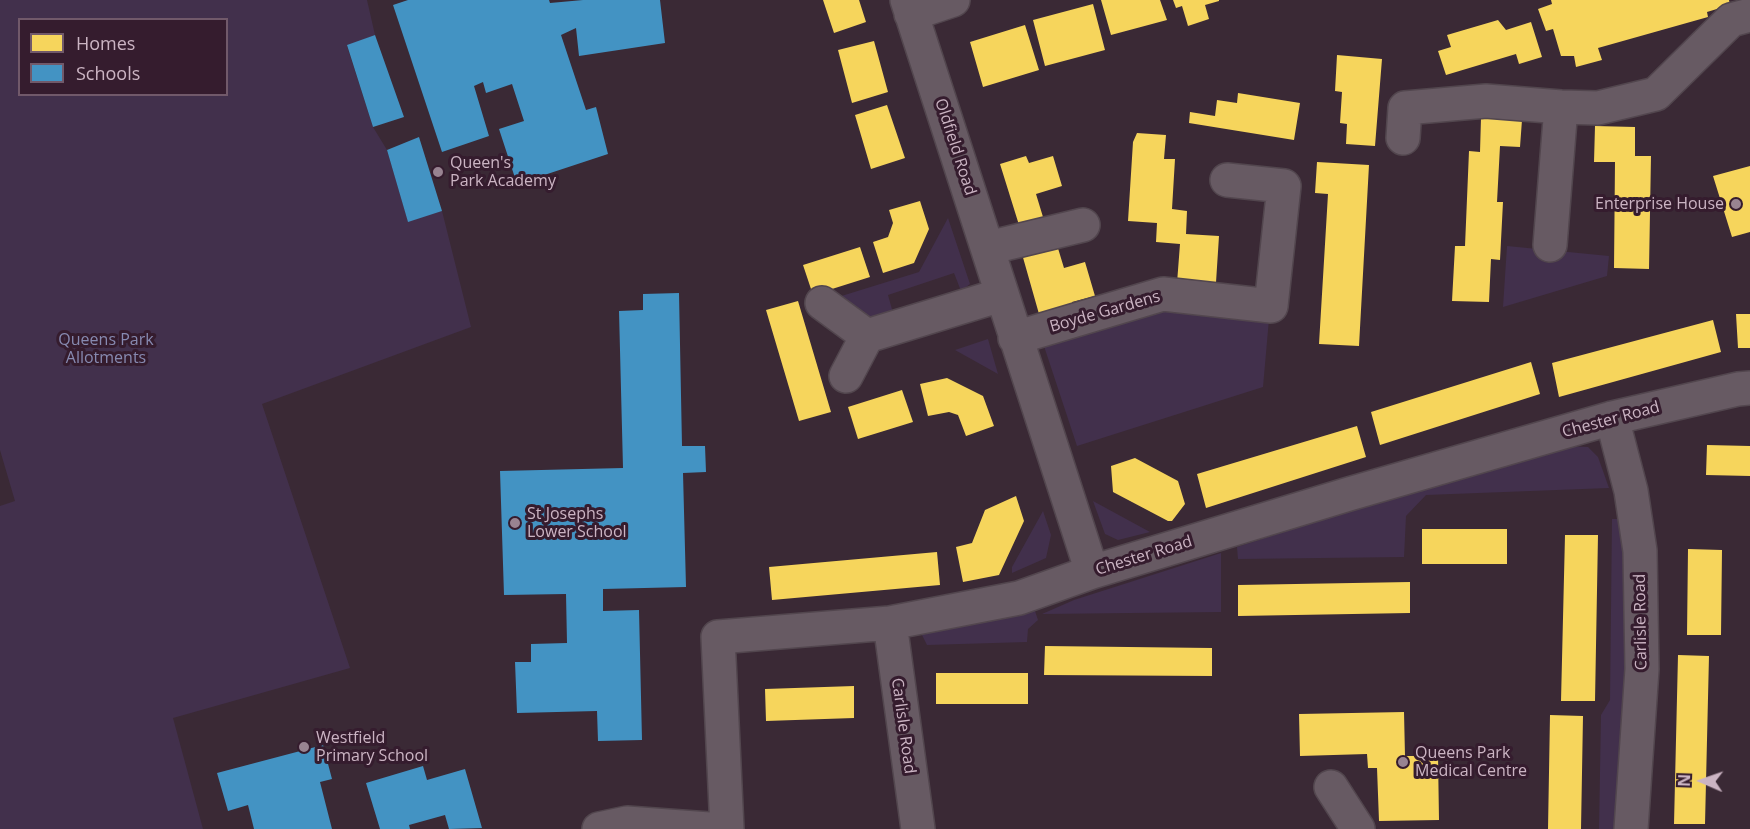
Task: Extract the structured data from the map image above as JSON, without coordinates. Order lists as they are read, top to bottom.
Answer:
{
  "streets": {
    "street": [
      "Oldfield Road",
      "Boyde Gardens",
      "Chester Road",
      "Carlisle Road"
    ]
  },
  "crossings": [
    ["Oldfield Road", "Boyde Gardens"],
    ["Oldfield Road", "Chester Road"],
    ["Chester Road", "Carlisle Road"]
  ],
  "parks": ["Queens Park Allotments"],
  "places": [
    "Queen's Park Academy",
    "Enterprise House",
    "St Josephs Lower School",
    "Westfield Primary School",
    "Queens Park Medical Centre"
  ],
  "legend": ["Homes", "Schools"],
  "north": "left"
}
